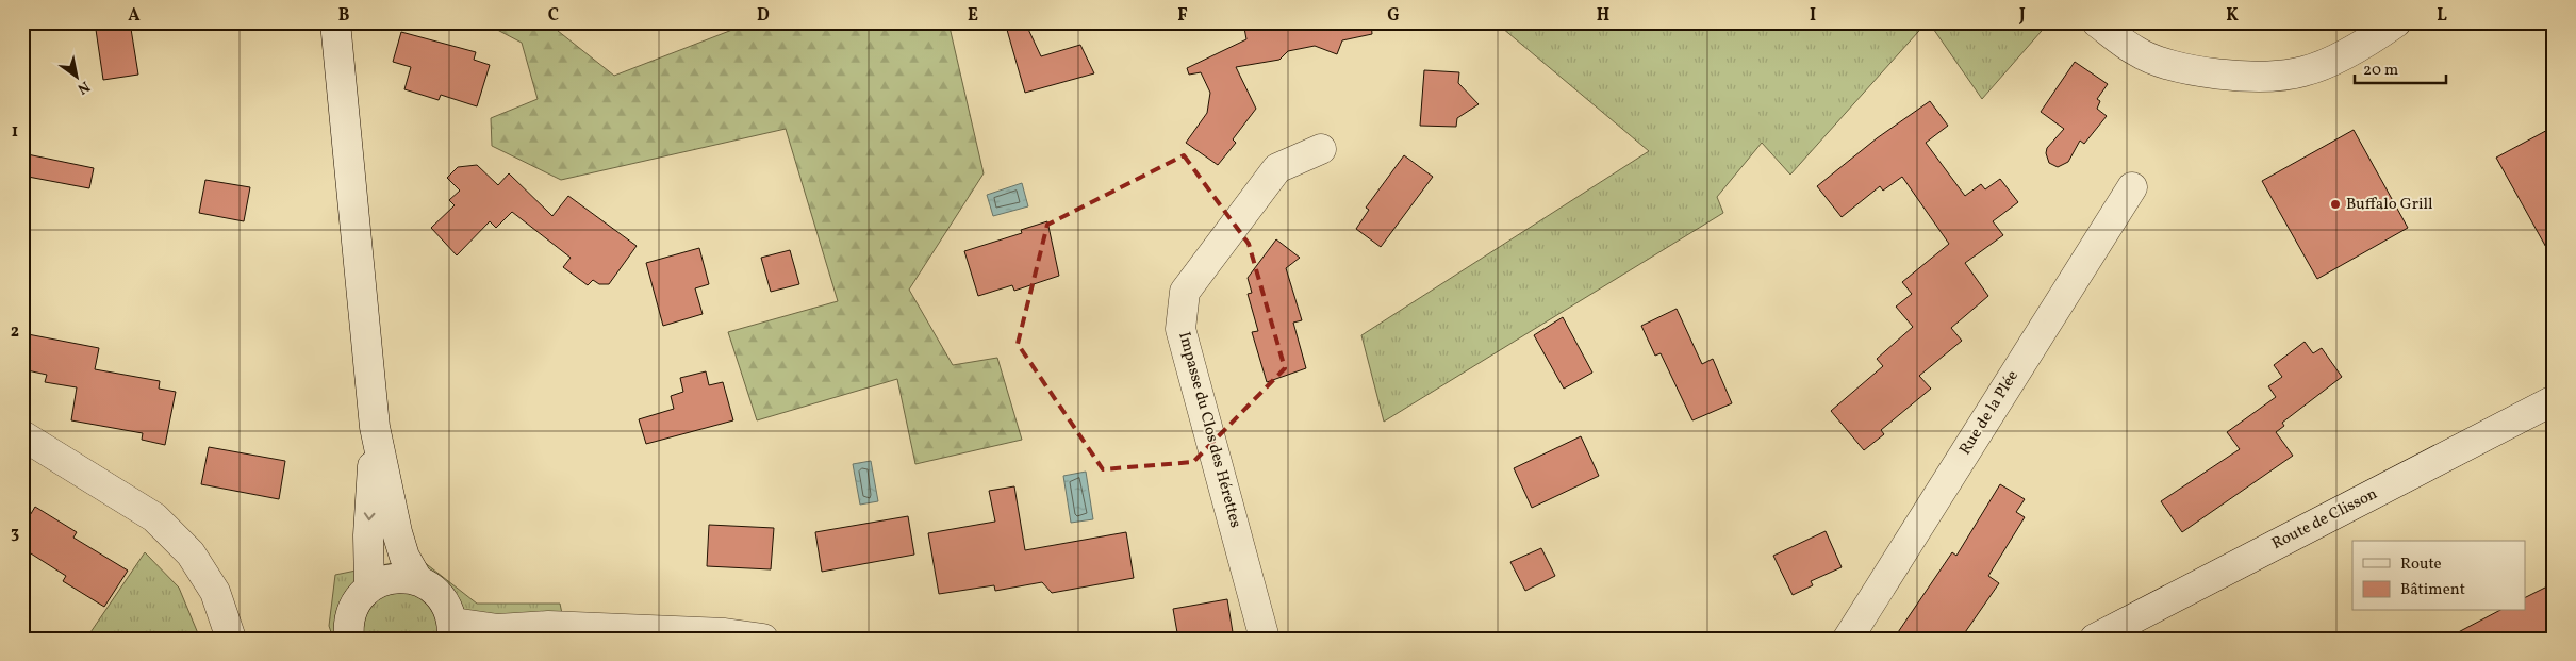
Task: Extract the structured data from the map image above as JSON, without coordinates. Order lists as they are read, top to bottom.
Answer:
{
  "streets": {
    "street": ["Rue de la Plée", "Impasse du Clos des Hérettes", "Route de Clisson"]
  },
  "places": ["Buffalo Grill"],
  "legend": ["Route", "Bâtiment"],
  "scale_bar": "20 m",
  "north": "bottom right",
  "grid": {
    "columns": [
      "A",
      "B",
      "C",
      "D",
      "E",
      "F",
      "G",
      "H",
      "I",
      "J",
      "K",
      "L"
    ],
    "rows": ["1", "2", "3"]
  }
}
